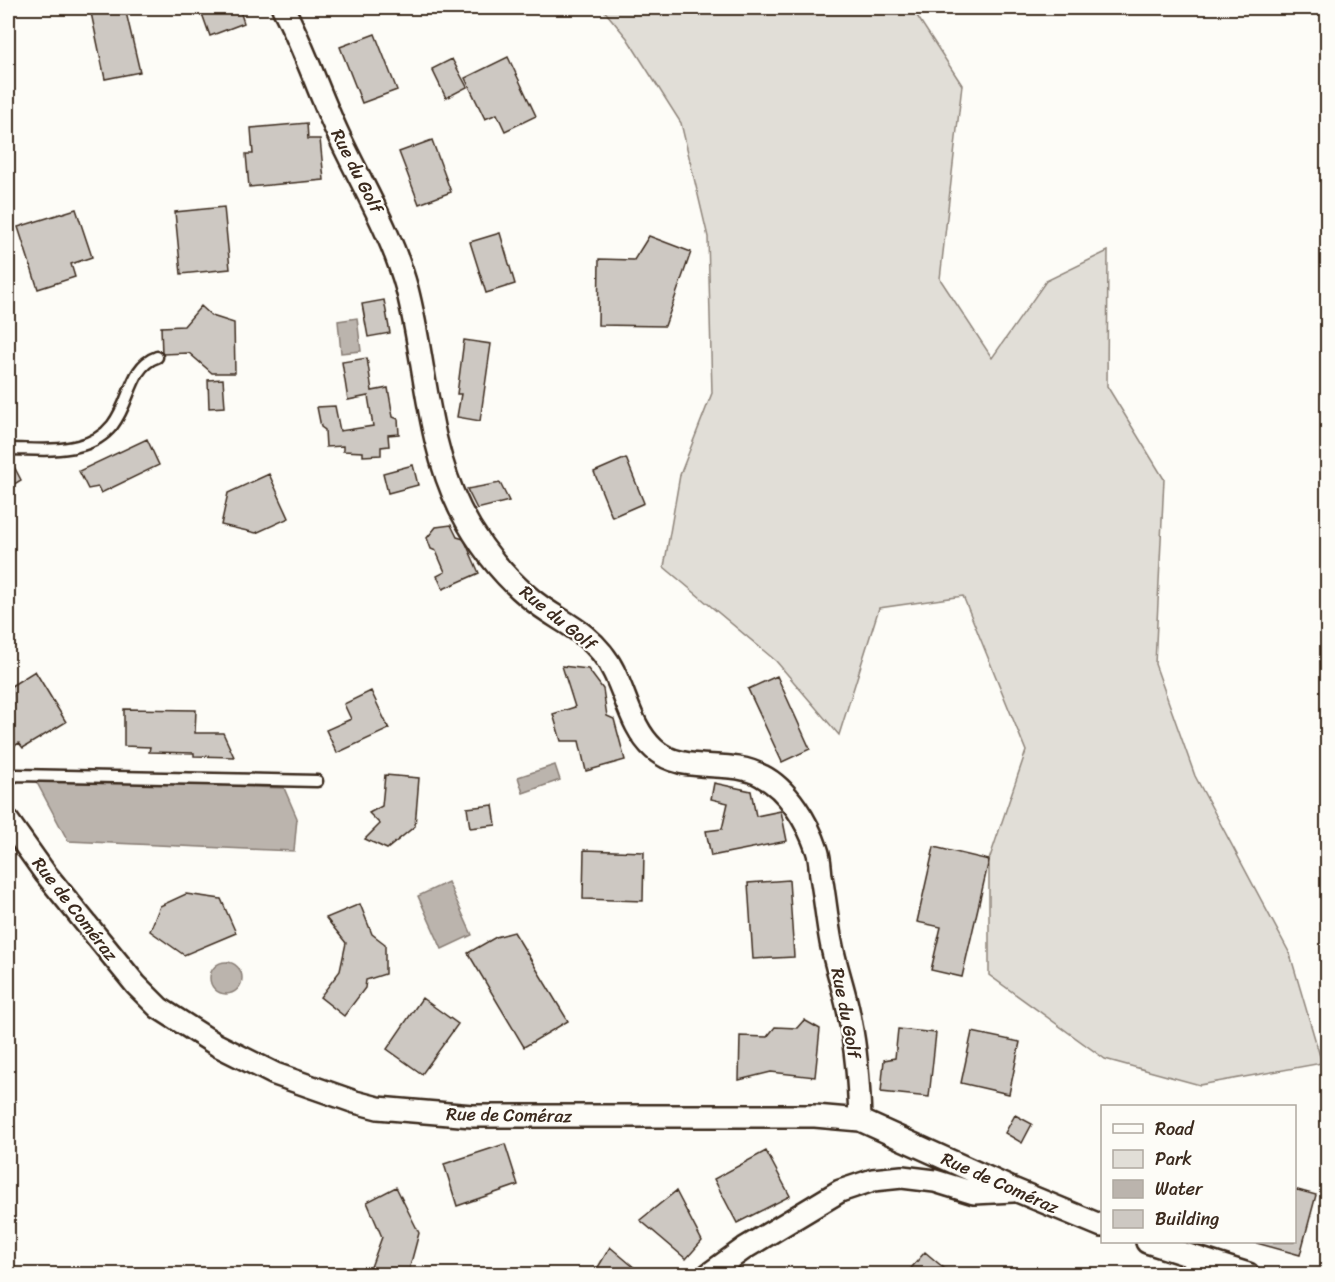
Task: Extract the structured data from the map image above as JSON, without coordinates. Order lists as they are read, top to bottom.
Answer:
{
  "streets": {
    "street": ["Rue du Golf", "Rue de Coméraz"]
  },
  "crossings": [
    ["Rue du Golf", "Rue de Coméraz"]
  ],
  "legend": [
    "Road",
    "Park",
    "Water",
    "Building"
  ]
}
